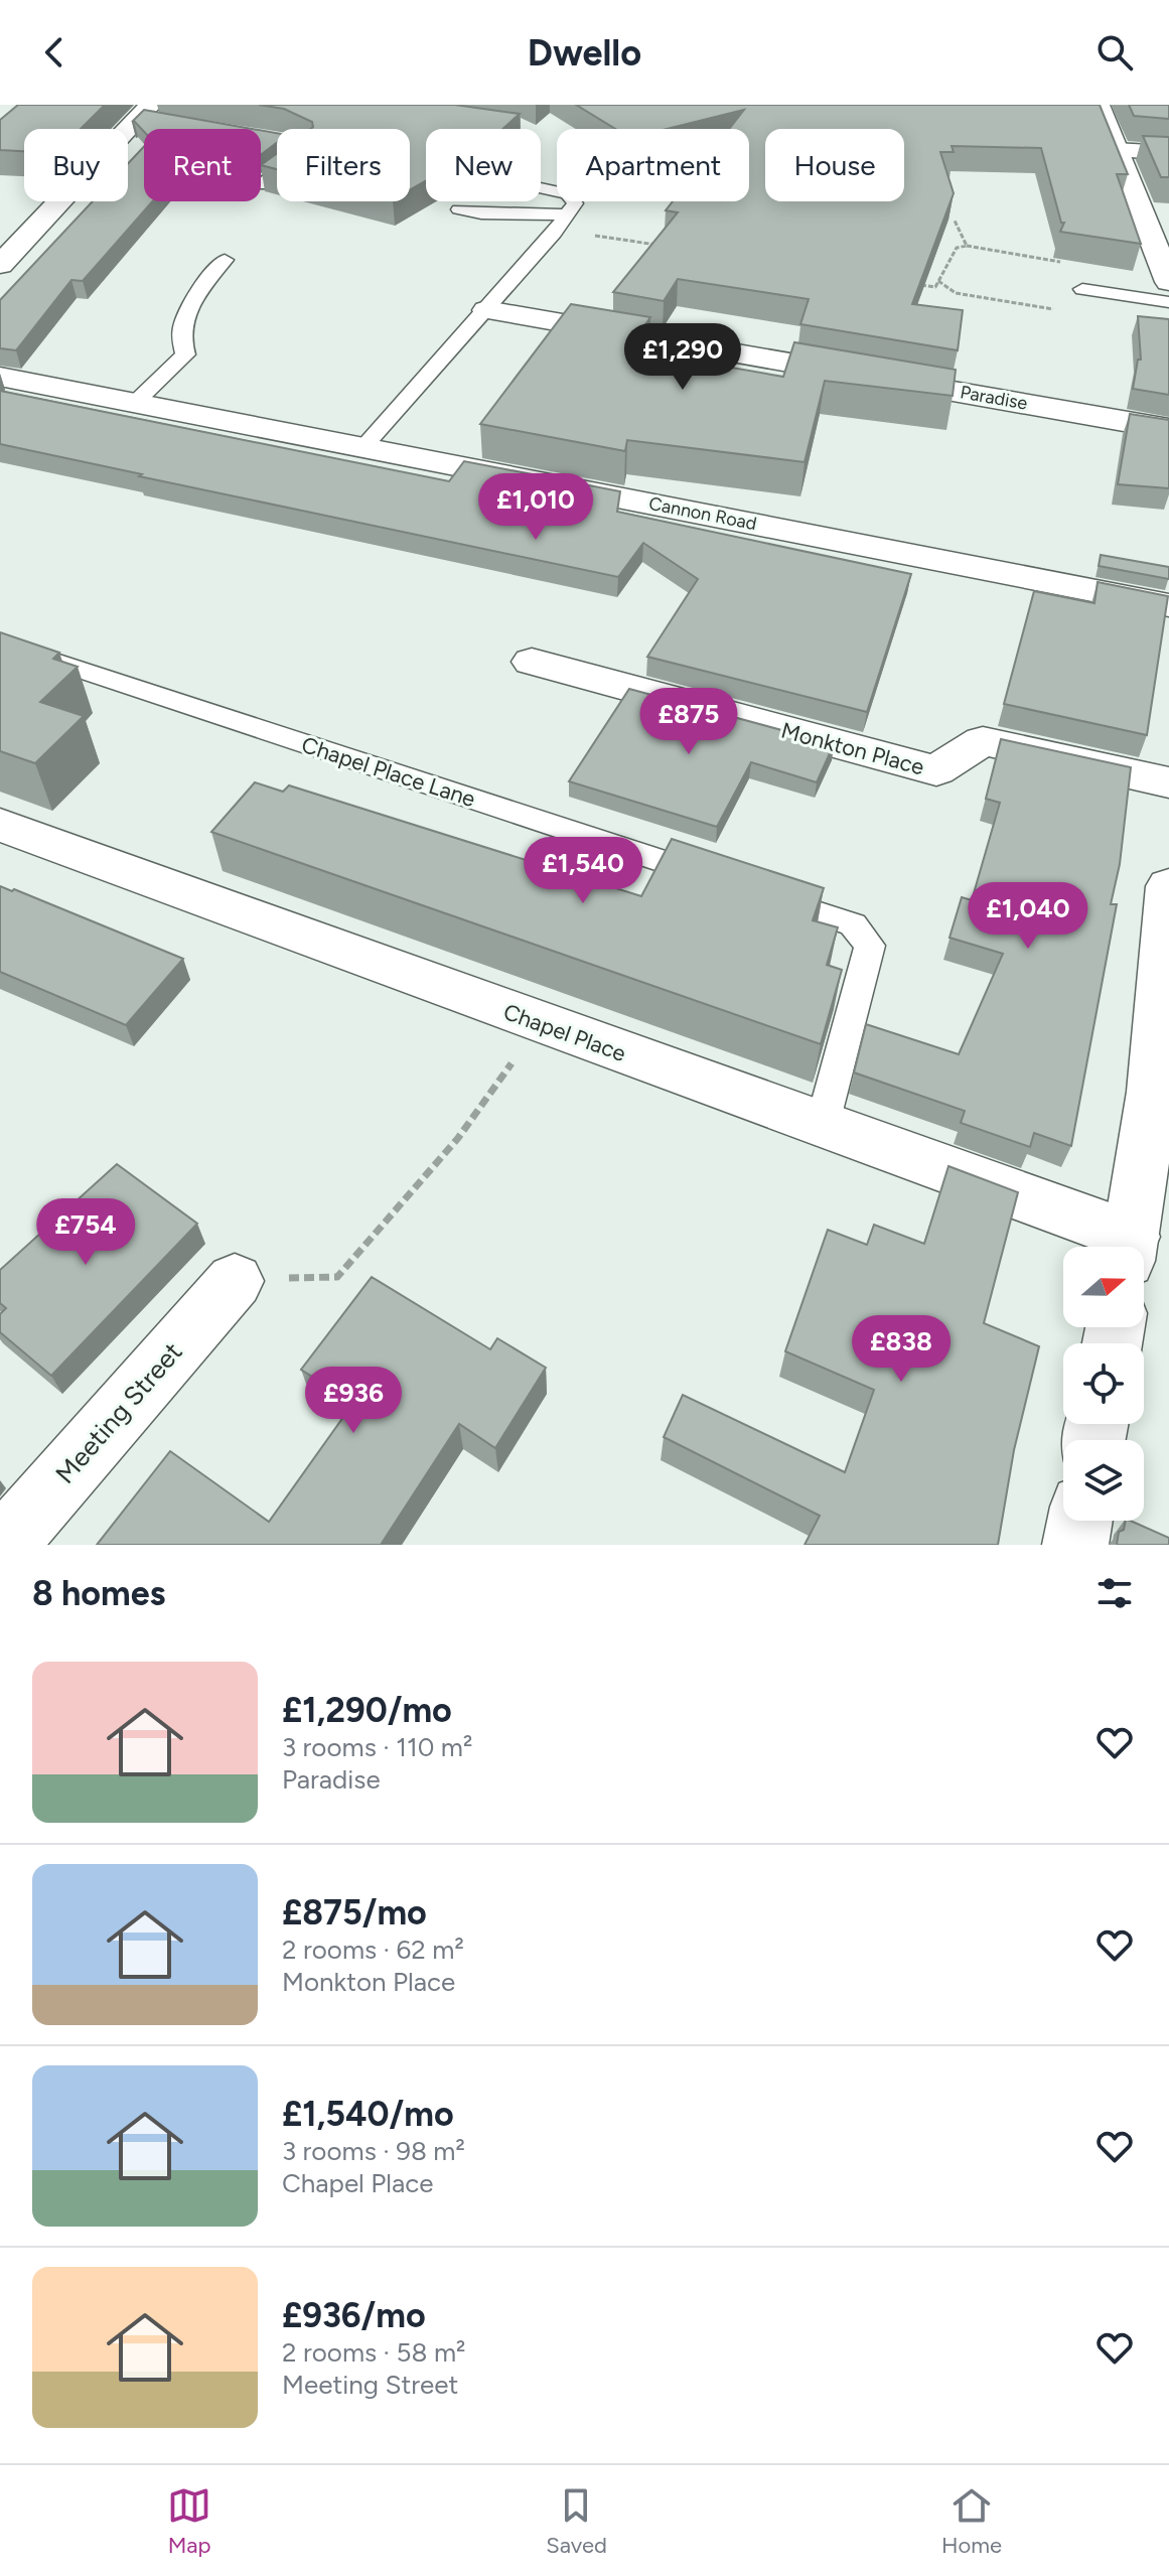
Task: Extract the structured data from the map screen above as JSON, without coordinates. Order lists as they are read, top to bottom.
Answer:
{
  "streets": {
    "street": [
      "Paradise",
      "Cannon Road",
      "Monkton Place",
      "Chapel Place",
      "Meeting Street"
    ],
    "lane": ["Chapel Place Lane"]
  },
  "north": "right",
  "page": {
    "header": "Dwello",
    "chip": [
      "Buy",
      "Rent",
      "Filters",
      "New",
      "Apartment",
      "House"
    ],
    "price": [
      "£1,290",
      "£1,010",
      "£875",
      "£1,540",
      "£1,040",
      "£754",
      "£838",
      "£936"
    ],
    "heading": "8 homes",
    "list": [
      {
        "name": "£1,290/mo",
        "note": "3 rooms · 110 m² · Paradise"
      },
      {
        "name": "£875/mo",
        "note": "2 rooms · 62 m² · Monkton Place"
      },
      {
        "name": "£1,540/mo",
        "note": "3 rooms · 98 m² · Chapel Place"
      },
      {
        "name": "£936/mo",
        "note": "2 rooms · 58 m² · Meeting Street"
      }
    ],
    "tabs": ["Map", "Saved", "Home"]
  }
}
